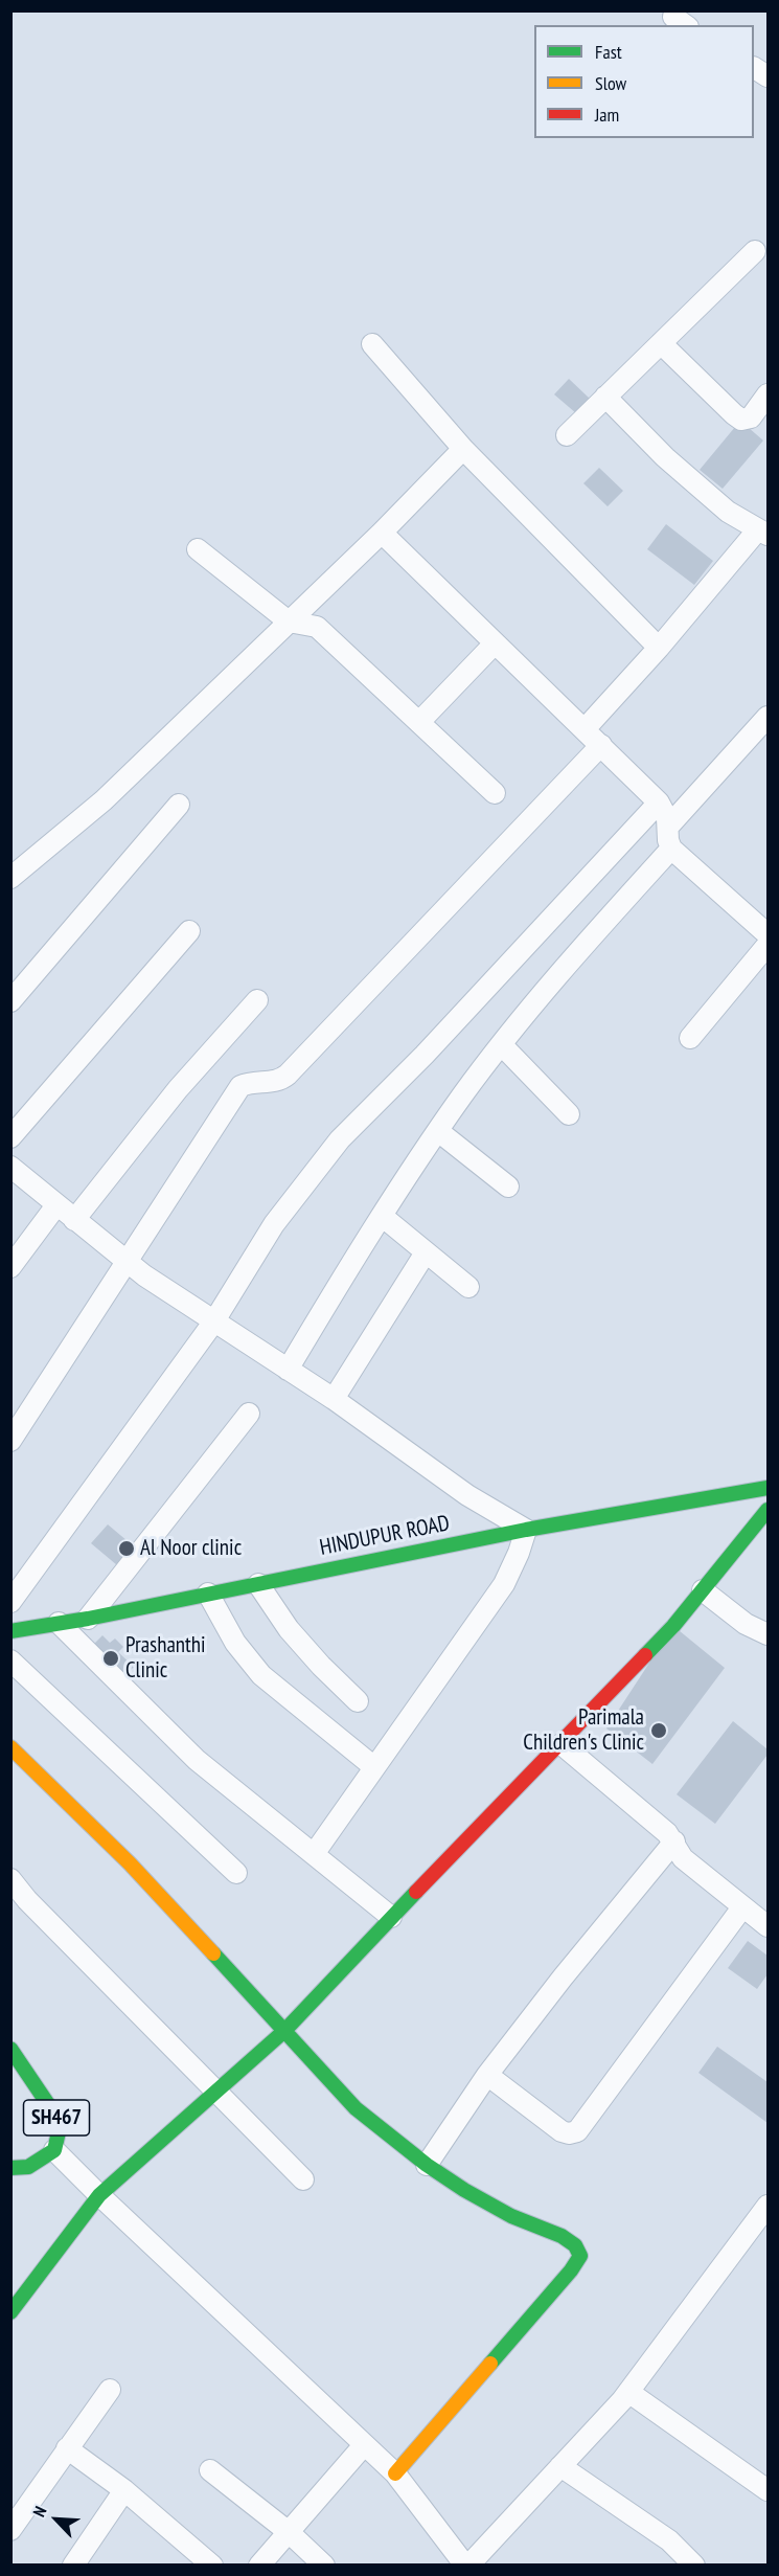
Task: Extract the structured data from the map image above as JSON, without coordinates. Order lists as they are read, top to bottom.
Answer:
{
  "streets": {
    "street": ["HINDUPUR ROAD", "SH467"]
  },
  "places": ["Al Noor clinic", "Prashanthi Clinic", "Parimala Children's Clinic"],
  "legend": ["Fast", "Slow", "Jam"],
  "north": "top left"
}
